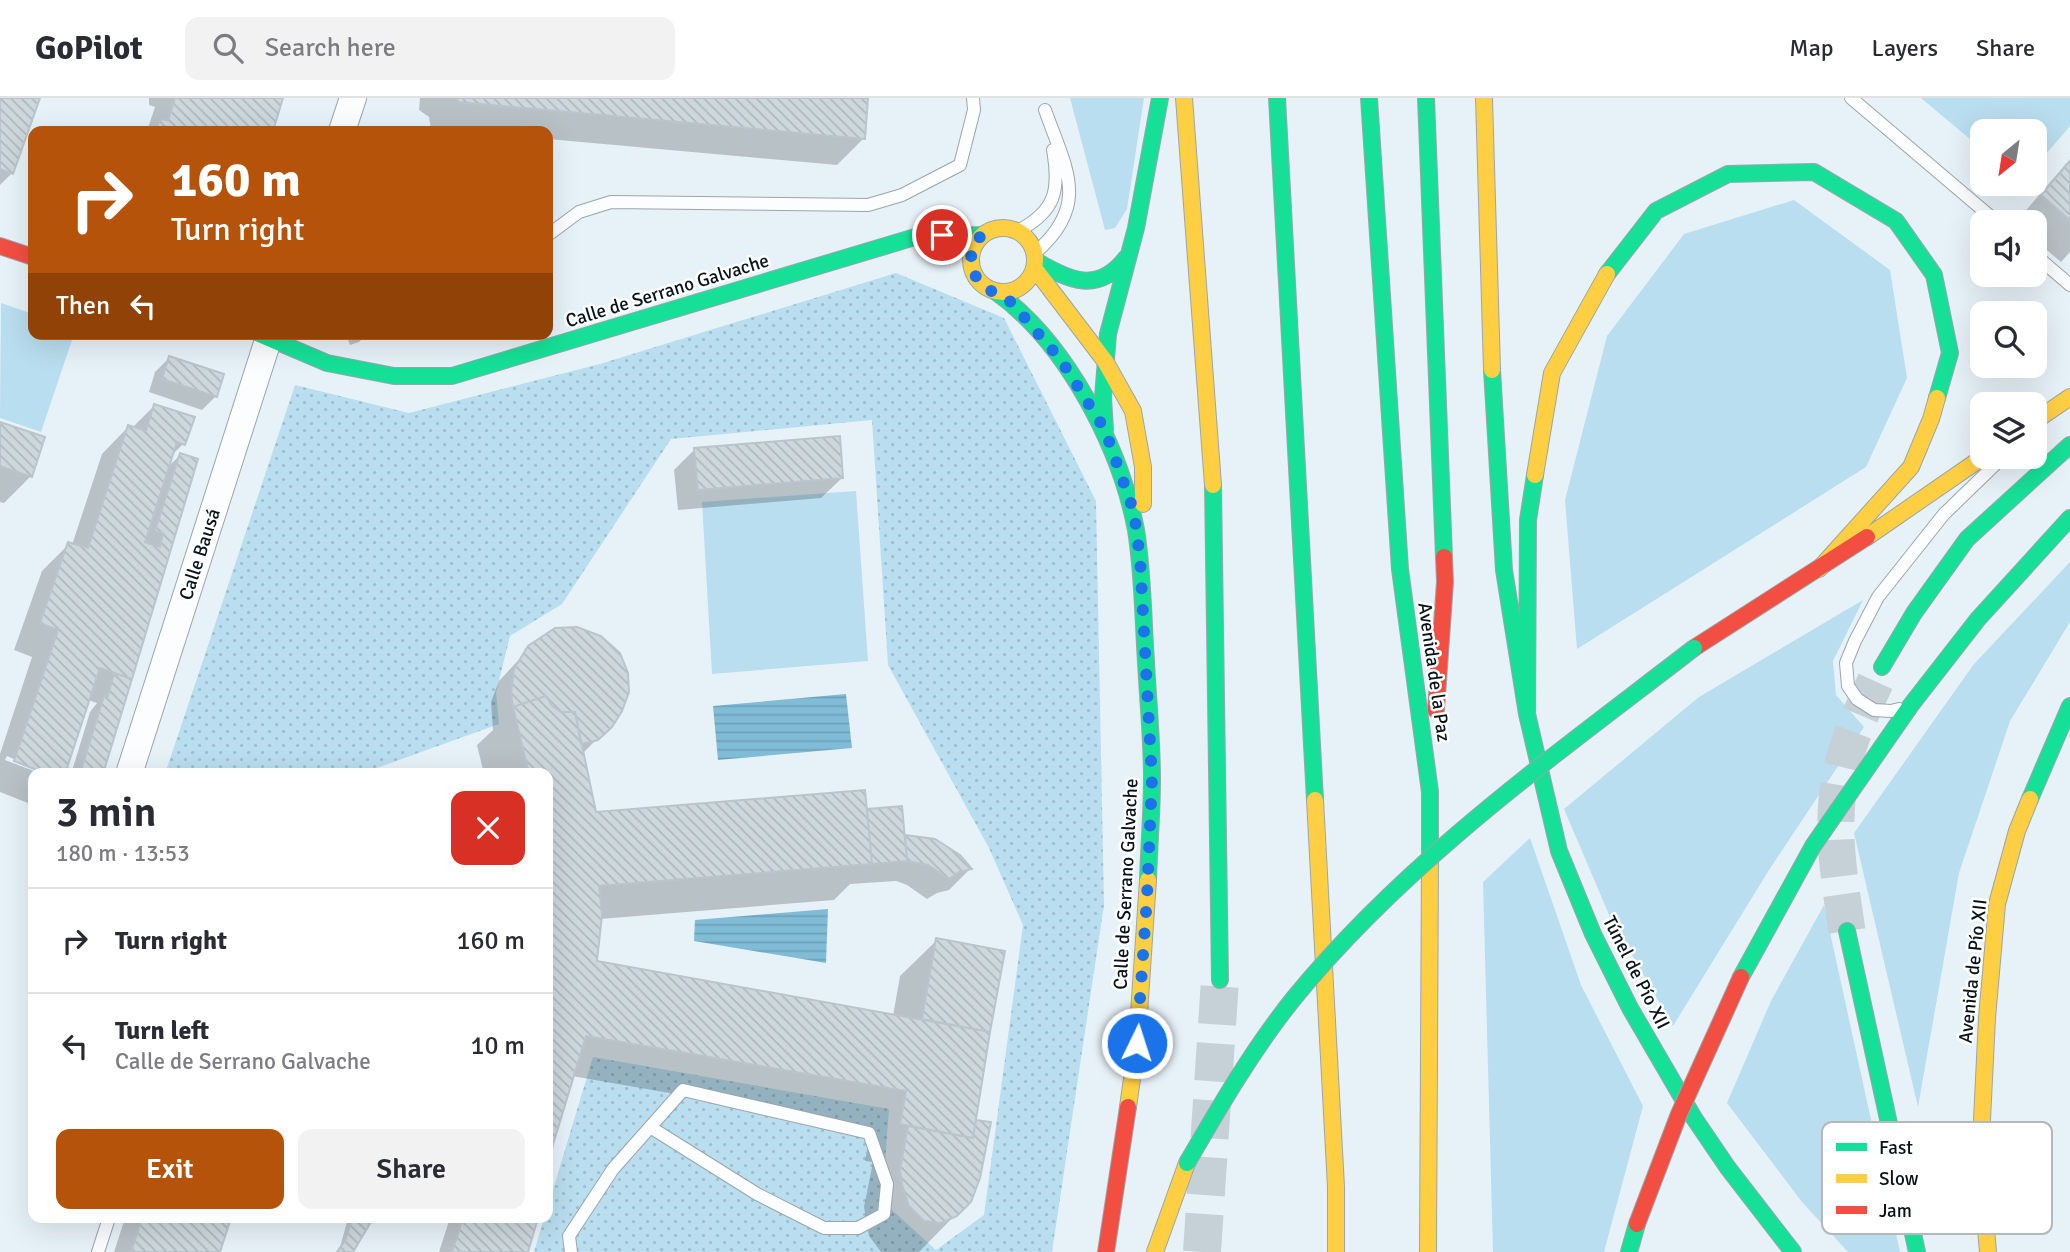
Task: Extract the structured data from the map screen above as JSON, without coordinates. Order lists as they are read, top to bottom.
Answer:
{
  "streets": {
    "main road": [
      "Calle de Serrano Galvache",
      "Avenida de la Paz",
      "Avenida de Pío XII",
      "Túnel de Pío XII"
    ],
    "street": ["Calle Bausá"]
  },
  "legend": ["Fast", "Slow", "Jam"],
  "north": "bottom left",
  "page": {
    "header": "GoPilot",
    "search": "Search here",
    "nav": ["Map", "Layers", "Share"],
    "turn": ["160 m", "Turn right"],
    "then": "Then",
    "heading": ["3 min", "180 m · 13:53"],
    "list": [
      {
        "name": "Turn right",
        "value": "160 m"
      },
      {
        "name": "Turn left",
        "note": "Calle de Serrano Galvache",
        "value": "10 m"
      }
    ],
    "buttons": ["Exit", "Share"]
  }
}
